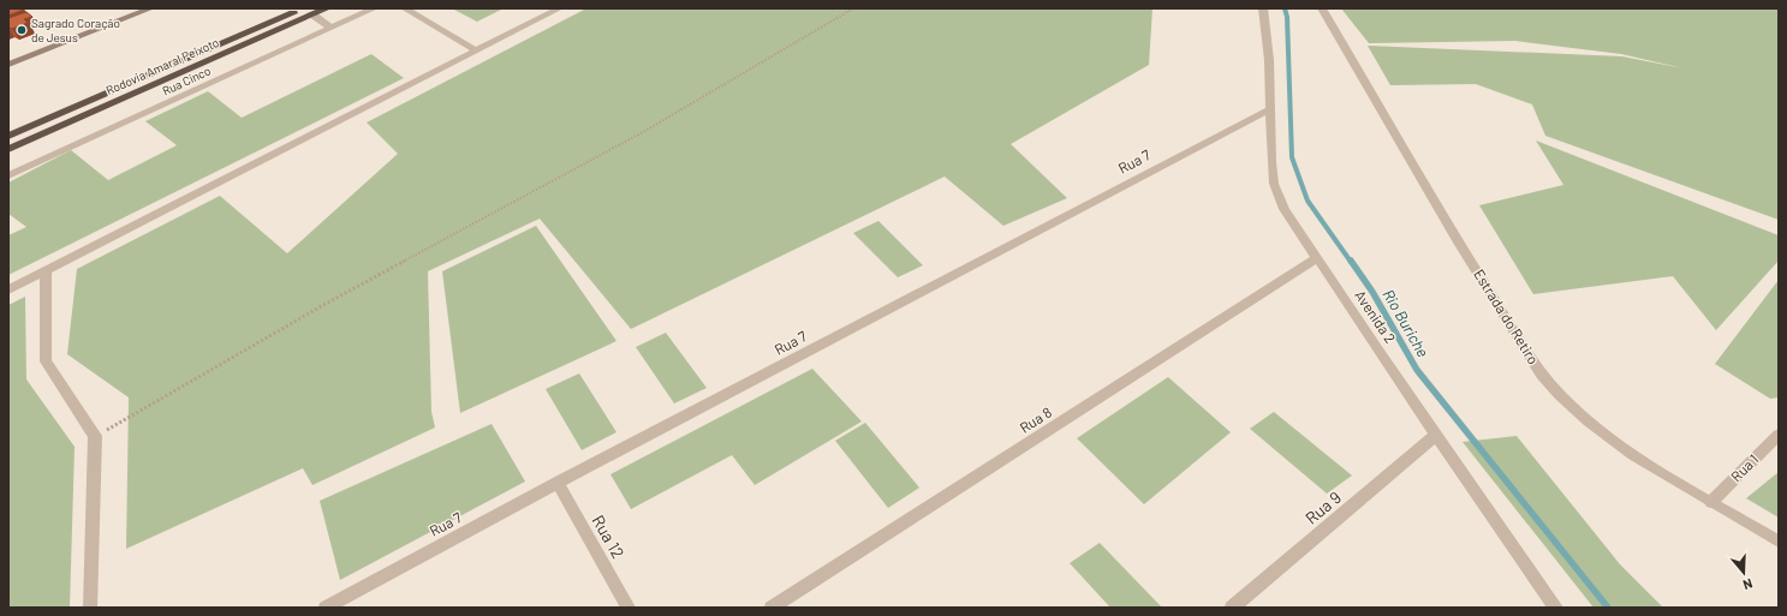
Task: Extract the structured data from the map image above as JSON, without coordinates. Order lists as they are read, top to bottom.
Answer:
{
  "streets": {
    "highway": ["Rodovia Amaral Peixoto"],
    "street": [
      "Rua Cinco",
      "Rua 7",
      "Avenida 2",
      "Estrada do Retiro",
      "Rua 8",
      "Rua 1",
      "Rua 9",
      "Rua 12"
    ]
  },
  "crossings": [
    ["Rua 7", "Avenida 2"],
    ["Rua 7", "Rua 12"],
    ["Avenida 2", "Rua 8"],
    ["Avenida 2", "Rua 9"],
    ["Estrada do Retiro", "Rua 1"]
  ],
  "water": ["Rio Buriche"],
  "places": ["Sagrado Coração de Jesus"],
  "north": "bottom"
}
